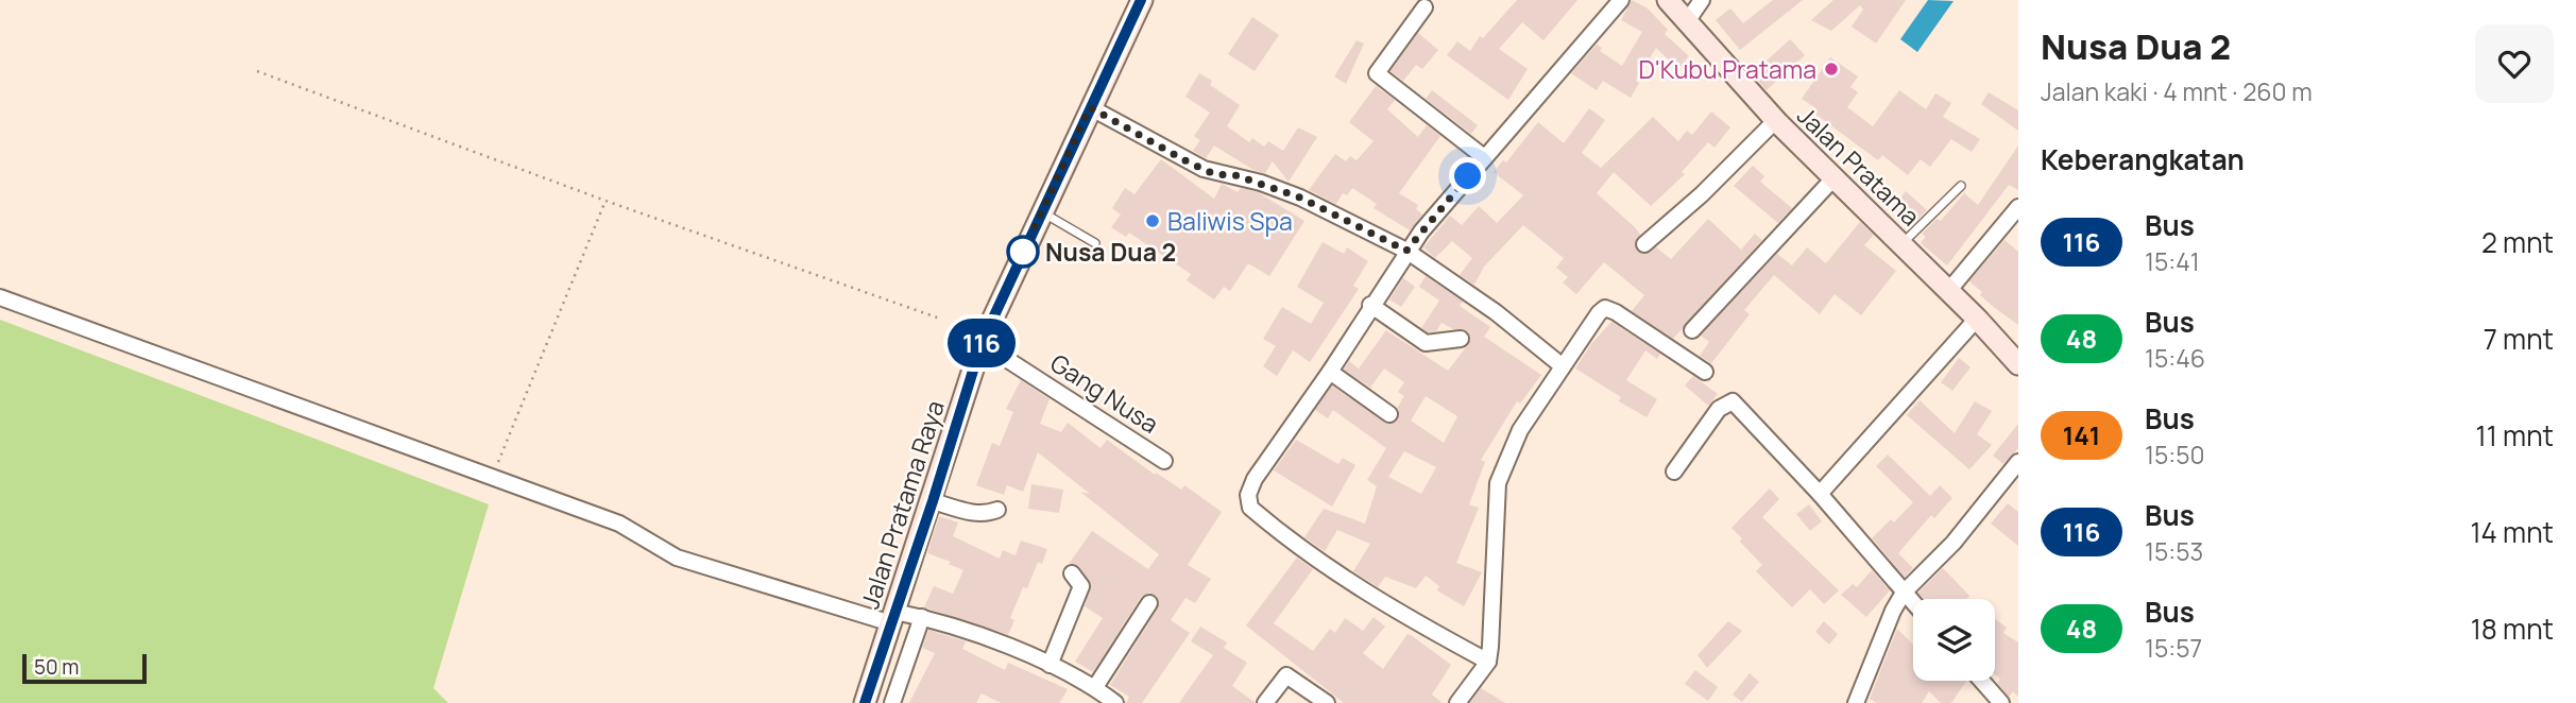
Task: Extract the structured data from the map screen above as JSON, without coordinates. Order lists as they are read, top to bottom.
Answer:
{
  "streets": {
    "main road": ["Jalan Pratama", "Jalan Pratama Raya"],
    "street": ["Gang Nusa"]
  },
  "crossings": [
    ["Gang Nusa", "Jalan Pratama Raya"]
  ],
  "places": ["D'Kubu Pratama", "Baliwis Spa", "Nusa Dua 2"],
  "lines": ["bus line 116"],
  "scale_bar": "50 m",
  "page": {
    "on_map": "116",
    "heading": [
      ["Nusa Dua 2", "Jalan kaki · 4 mnt · 260 m"],
      "Keberangkatan"
    ],
    "list": [
      {
        "mark": "116",
        "name": "Bus",
        "note": "15:41",
        "value": "2 mnt"
      },
      {
        "mark": "48",
        "name": "Bus",
        "note": "15:46",
        "value": "7 mnt"
      },
      {
        "mark": "141",
        "name": "Bus",
        "note": "15:50",
        "value": "11 mnt"
      },
      {
        "mark": "116",
        "name": "Bus",
        "note": "15:53",
        "value": "14 mnt"
      },
      {
        "mark": "48",
        "name": "Bus",
        "note": "15:57",
        "value": "18 mnt"
      }
    ],
    "scale": "50 m"
  }
}
